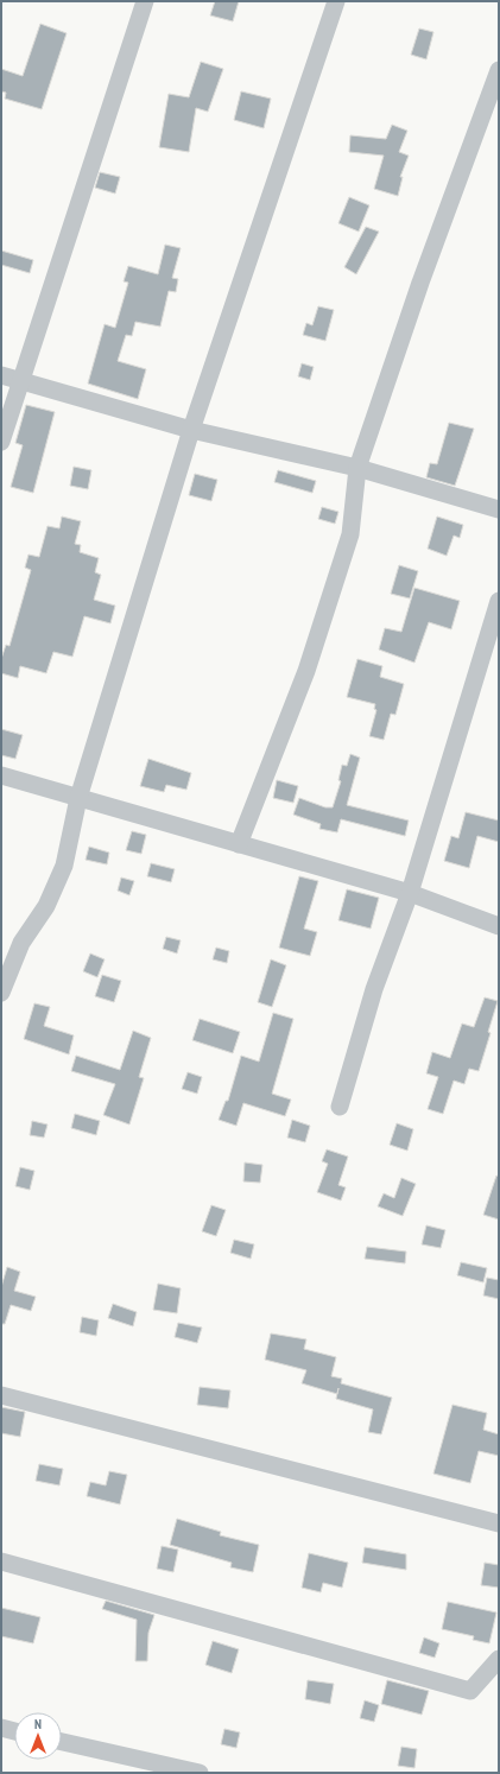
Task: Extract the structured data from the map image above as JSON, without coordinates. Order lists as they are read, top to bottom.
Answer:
{
  "north": "top"
}
